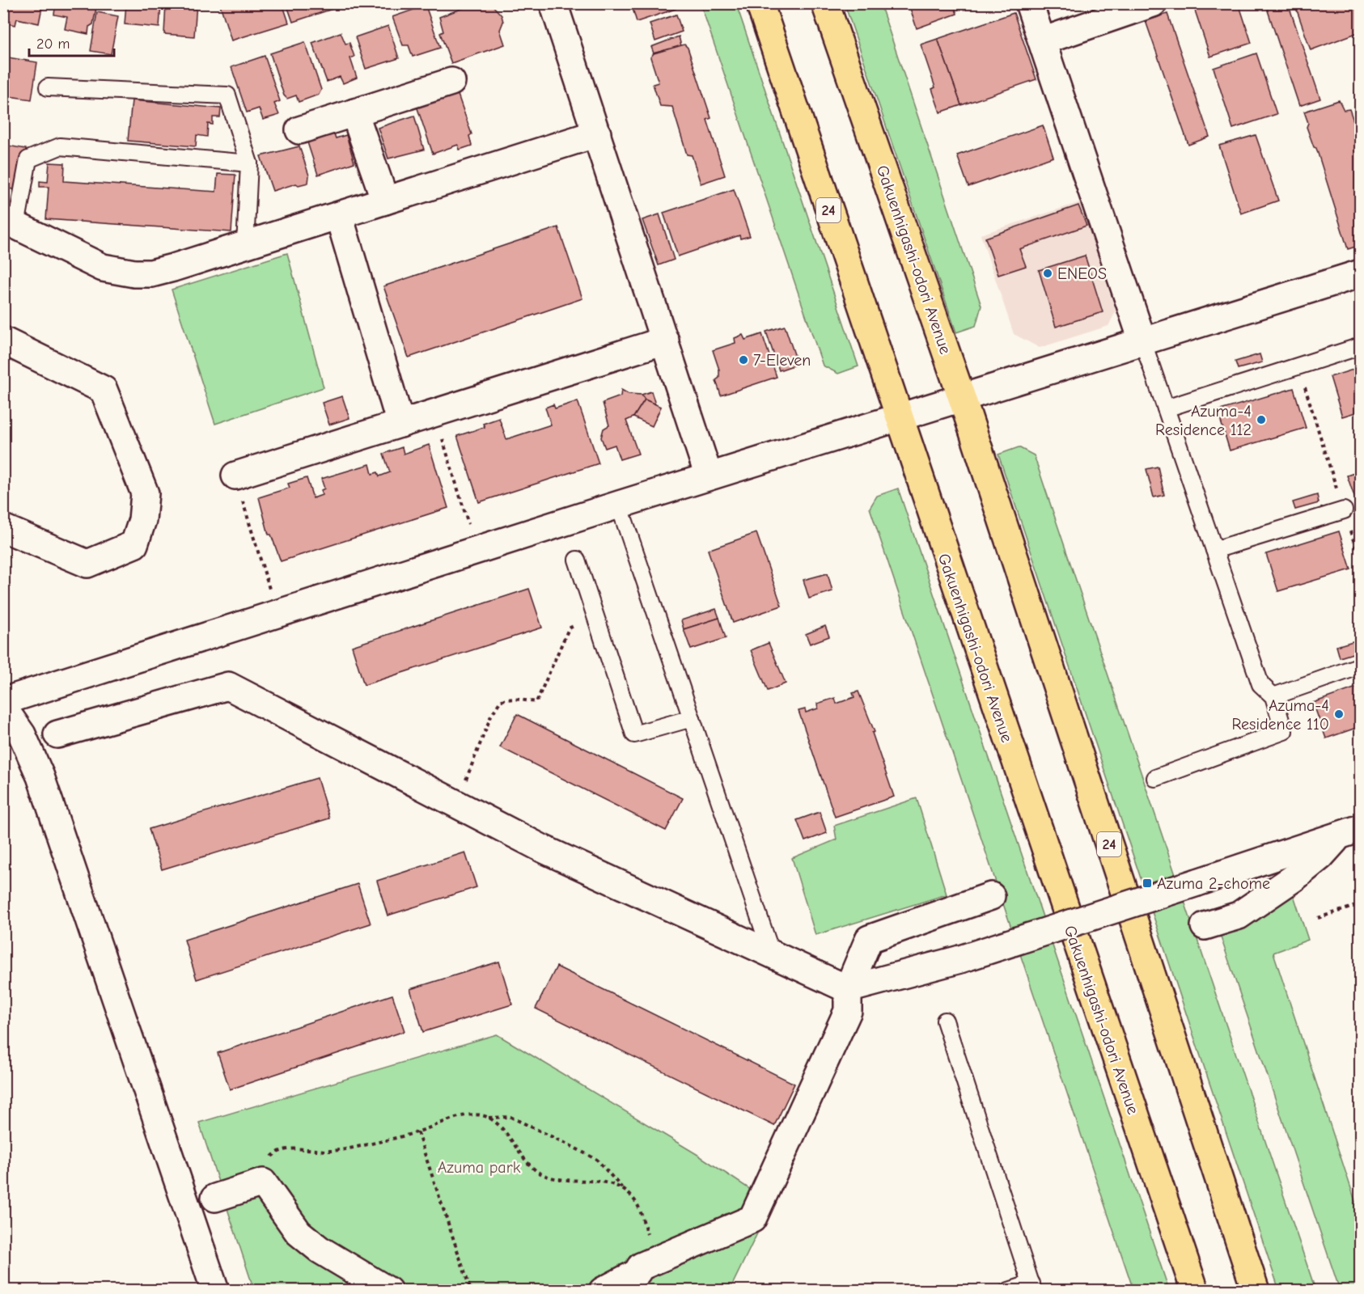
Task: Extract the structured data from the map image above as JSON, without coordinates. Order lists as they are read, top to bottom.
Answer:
{
  "streets": {
    "main road": ["24", "Gakuenhigashi-odori Avenue"]
  },
  "parks": ["Azuma park"],
  "places": {
    "other": [
      "ENEOS",
      "7-Eleven",
      "Azuma-4 Residence 112",
      "Azuma-4 Residence 110"
    ],
    "transit": ["Azuma 2-chome"]
  },
  "scale_bar": "20 m"
}
